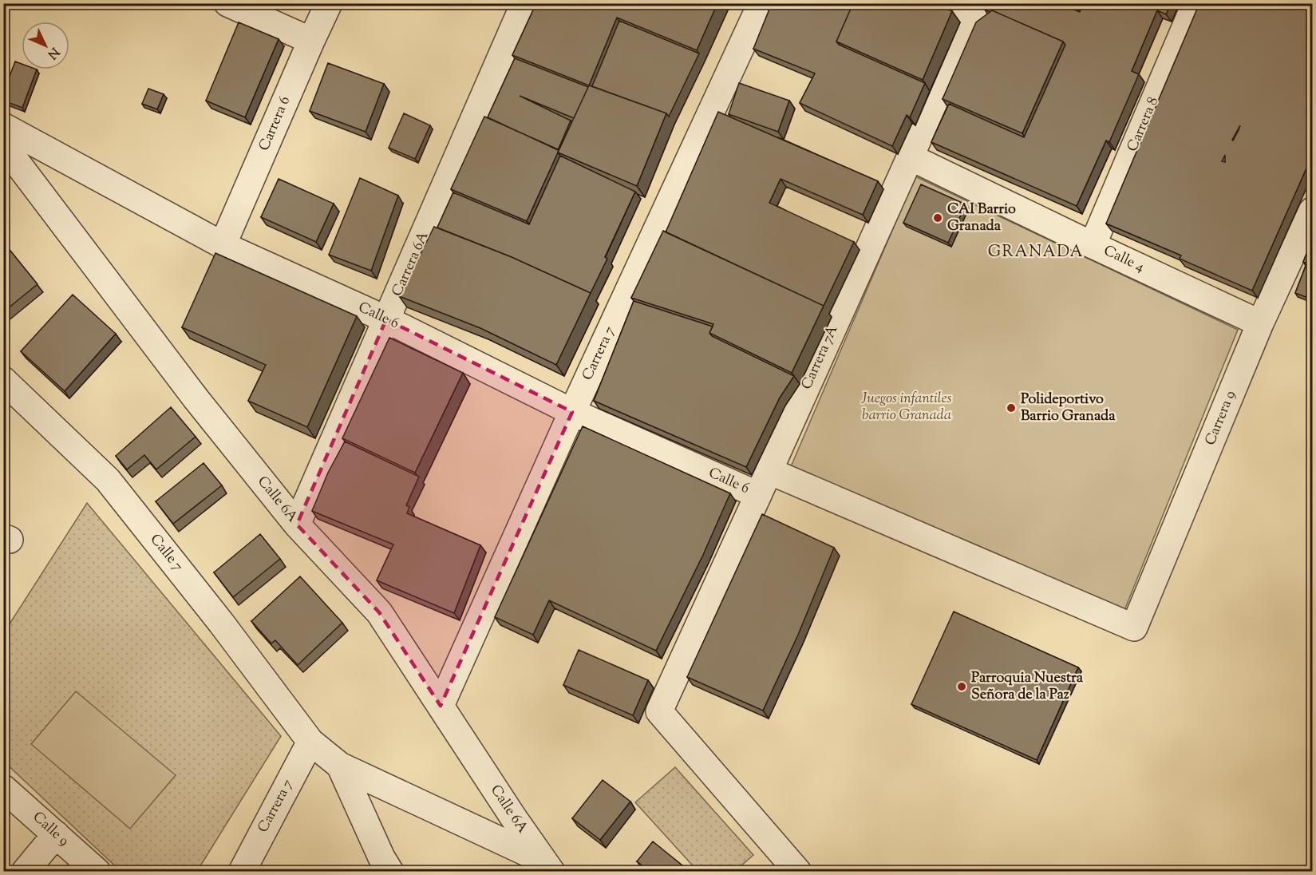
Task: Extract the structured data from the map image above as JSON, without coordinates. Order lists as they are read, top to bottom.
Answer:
{
  "streets": {
    "street": [
      "Carrera 6",
      "Carrera 8",
      "Calle 4",
      "Carrera 6A",
      "Calle 6",
      "Carrera 7",
      "Carrera 7A",
      "Carrera 9",
      "Calle 6A",
      "Calle 7",
      "Calle 9"
    ]
  },
  "crossings": [
    ["Carrera 6", "Calle 6"],
    ["Carrera 8", "Calle 4"],
    ["Calle 4", "Carrera 7A"],
    ["Calle 4", "Carrera 9"],
    ["Carrera 6A", "Calle 6"],
    ["Carrera 6A", "Calle 6A"],
    ["Calle 6", "Carrera 7"],
    ["Calle 6", "Carrera 7A"],
    ["Carrera 7", "Calle 6A"],
    ["Carrera 7", "Calle 7"],
    ["Carrera 7A", "Carrera 9"]
  ],
  "districts": ["GRANADA"],
  "parks": ["Juegos infantiles barrio Granada"],
  "places": ["CAI Barrio Granada", "Polideportivo Barrio Granada", "Parroquia Nuestra Señora de la Paz"],
  "north": "bottom right"
}
